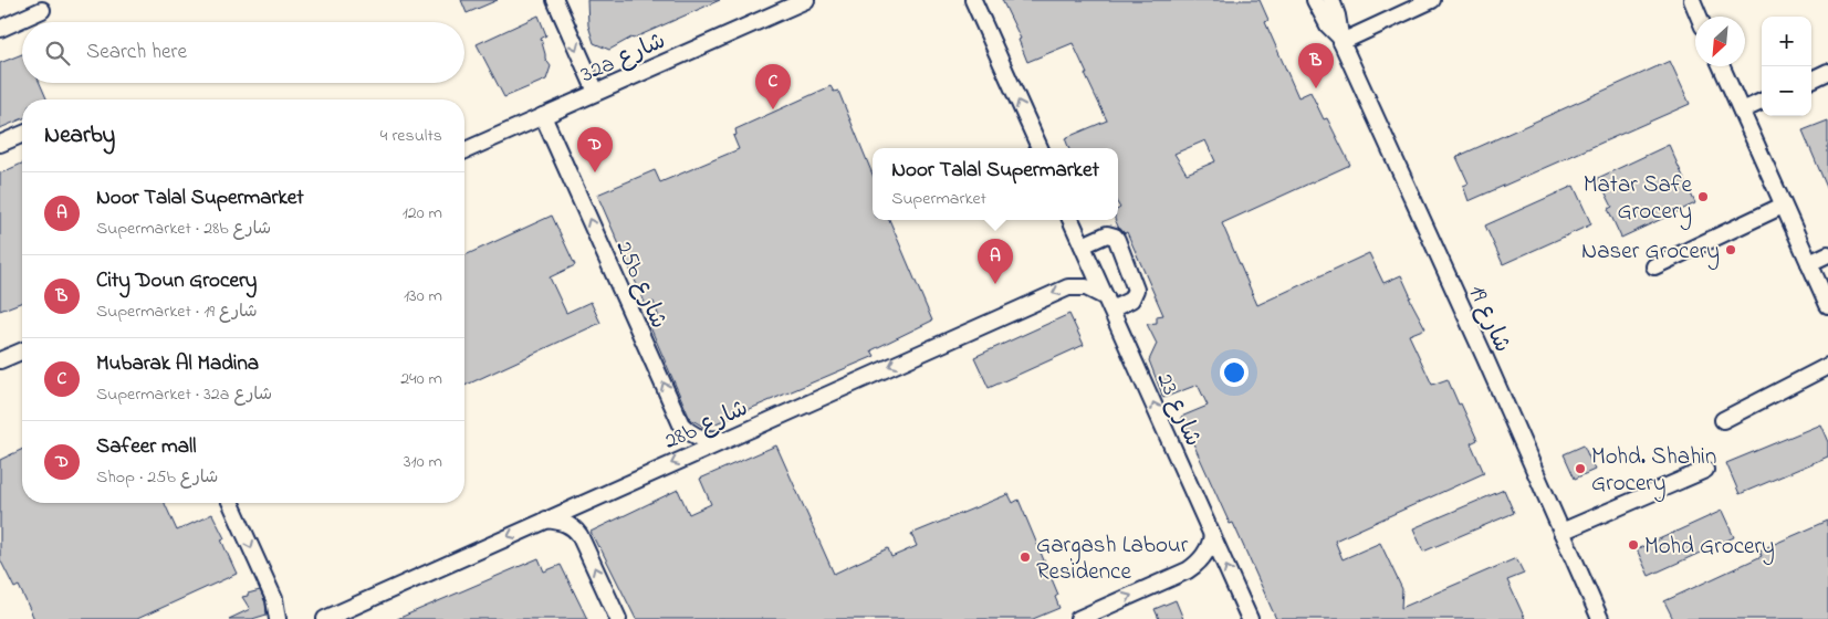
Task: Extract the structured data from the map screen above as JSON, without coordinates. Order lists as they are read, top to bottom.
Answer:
{
  "streets": {
    "street": [
      "32a شارع",
      "25b شارع",
      "شارع 19",
      "شارع 23",
      "28b شارع"
    ]
  },
  "crossings": [
    ["32a شارع", "25b شارع"],
    ["25b شارع", "28b شارع"],
    ["شارع 23", "28b شارع"]
  ],
  "one_way": ["25b شارع", "شارع 23", "28b شارع"],
  "places": [
    "Matar Safe Grocery",
    "Naser Grocery",
    "Mohd. Shahin Grocery",
    "Mohd Grocery",
    "Gargash Labour Residence"
  ],
  "north": "bottom left",
  "page": {
    "map_buttons": ["+", "−"],
    "search": "Search here",
    "pins": [
      "B",
      "C",
      "D",
      "A"
    ],
    "heading": ["Nearby", "4 results"],
    "popup": ["Noor Talal Supermarket", "Supermarket"],
    "list": [
      {
        "mark": "A",
        "name": "Noor Talal Supermarket",
        "note": "Supermarket · 28b شارع",
        "value": "120 m"
      },
      {
        "mark": "B",
        "name": "City Doun Grocery",
        "note": "Supermarket · شارع 19",
        "value": "130 m"
      },
      {
        "mark": "C",
        "name": "Mubarak Al Madina",
        "note": "Supermarket · 32a شارع",
        "value": "240 m"
      },
      {
        "mark": "D",
        "name": "Safeer mall",
        "note": "Shop · 25b شارع",
        "value": "310 m"
      }
    ]
  }
}
